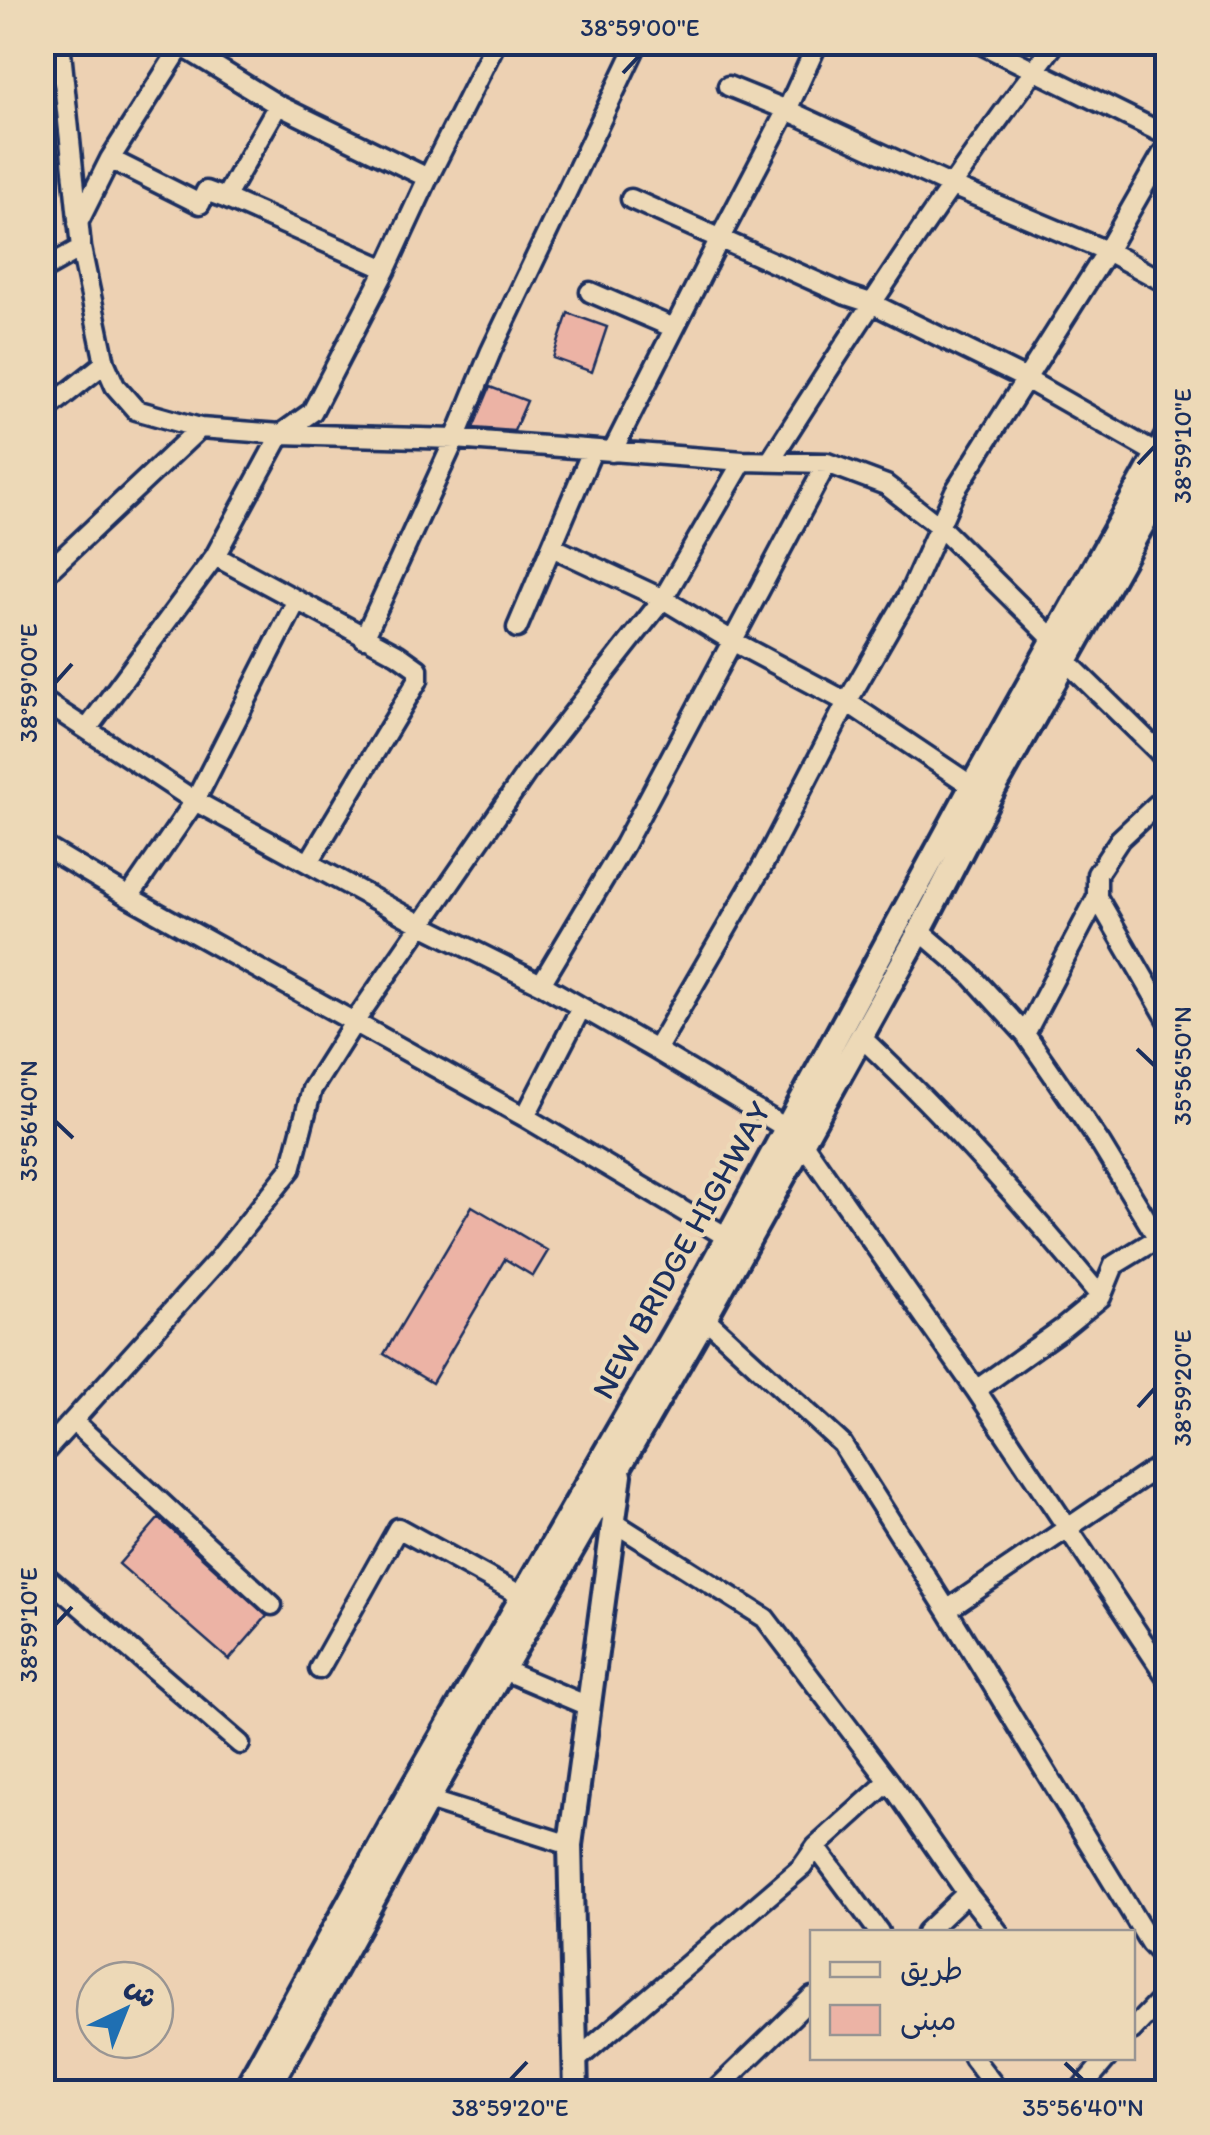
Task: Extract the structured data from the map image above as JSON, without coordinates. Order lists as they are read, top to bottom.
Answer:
{
  "streets": {
    "main road": ["NEW BRIDGE HIGHWAY"]
  },
  "legend": ["طريق", "مبنى"],
  "north": "top right",
  "coordinates": [
    "38°59'00\"E",
    "38°59'10\"E",
    "35°56'50\"N",
    "35°56'40\"N",
    "38°59'20\"E"
  ]
}
